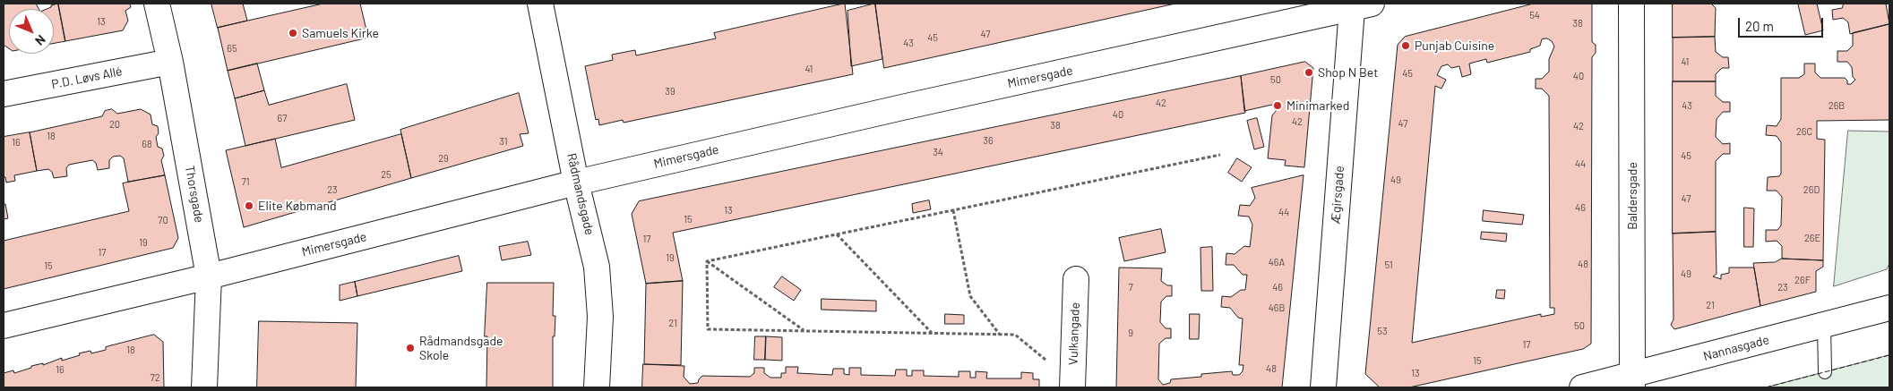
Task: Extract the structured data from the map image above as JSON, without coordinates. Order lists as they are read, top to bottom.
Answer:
{
  "streets": {
    "street": [
      "Mimersgade",
      "P.D. Løvs Allé",
      "Thorsgade",
      "Rådmandsgade",
      "Ægirsgade",
      "Baldersgade",
      "Vulkangade",
      "Nannasgade"
    ]
  },
  "crossings": [
    ["Mimersgade", "Thorsgade"],
    ["Mimersgade", "Rådmandsgade"],
    ["Mimersgade", "Ægirsgade"],
    ["P.D. Løvs Allé", "Thorsgade"],
    ["Baldersgade", "Nannasgade"]
  ],
  "places": [
    "Samuels Kirke",
    "Punjab Cuisine",
    "Shop N Bet",
    "Minimarked",
    "Elite Købmand",
    "Rådmandsgade Skole"
  ],
  "house_numbers": [
    "54",
    "13",
    "38",
    "47",
    "45",
    "43",
    "65",
    "41",
    "41",
    "45",
    "40",
    "50",
    "39",
    "42",
    "43",
    "26B",
    "40",
    "67",
    "42",
    "47",
    "20",
    "38",
    "42",
    "26C",
    "18",
    "36",
    "31",
    "16",
    "68",
    "34",
    "45",
    "29",
    "44",
    "25",
    "49",
    "71",
    "23",
    "26D",
    "47",
    "46",
    "13",
    "44",
    "15",
    "70",
    "26E",
    "17",
    "19",
    "17",
    "19",
    "46A",
    "48",
    "51",
    "15",
    "49",
    "26F",
    "7",
    "46",
    "23",
    "21",
    "46B",
    "21",
    "50",
    "53",
    "9",
    "17",
    "18",
    "15",
    "48",
    "16",
    "13",
    "72"
  ],
  "scale_bar": "20 m",
  "north": "bottom right"
}
